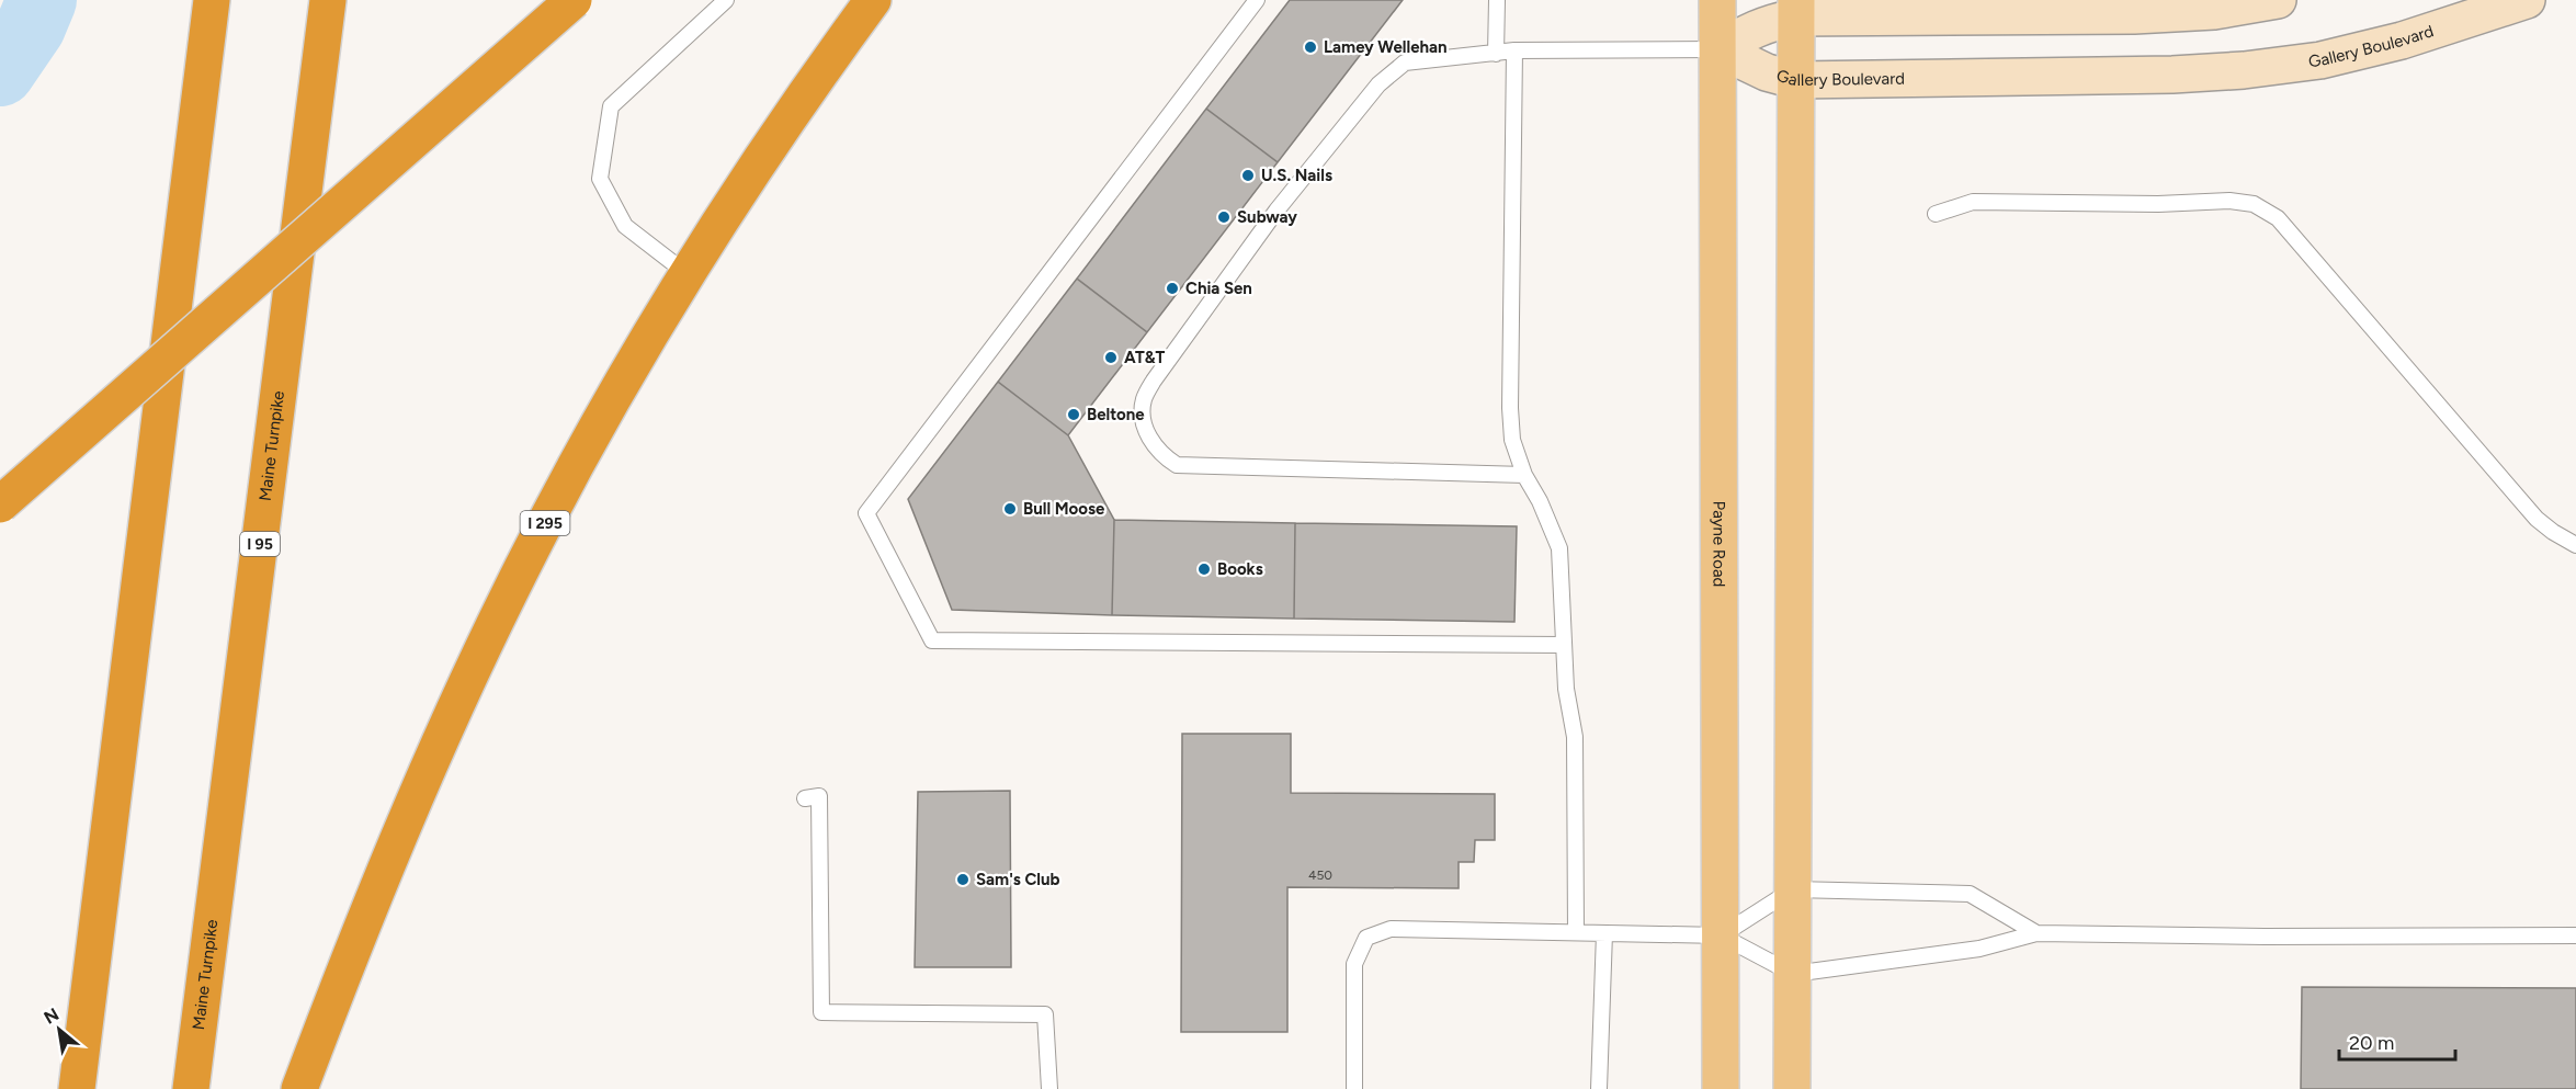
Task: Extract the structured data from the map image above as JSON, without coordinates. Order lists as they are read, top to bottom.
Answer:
{
  "streets": {
    "highway": ["Maine Turnpike", "I 295", "I 95"],
    "main road": ["Payne Road"],
    "street": ["Gallery Boulevard"]
  },
  "crossings": [
    ["Gallery Boulevard", "Payne Road"]
  ],
  "places": [
    "Lamey Wellehan",
    "U.S. Nails",
    "Subway",
    "Chia Sen",
    "AT&T",
    "Beltone",
    "Bull Moose",
    "Books",
    "Sam's Club"
  ],
  "house_numbers": ["450"],
  "scale_bar": "20 m",
  "north": "top left"
}
